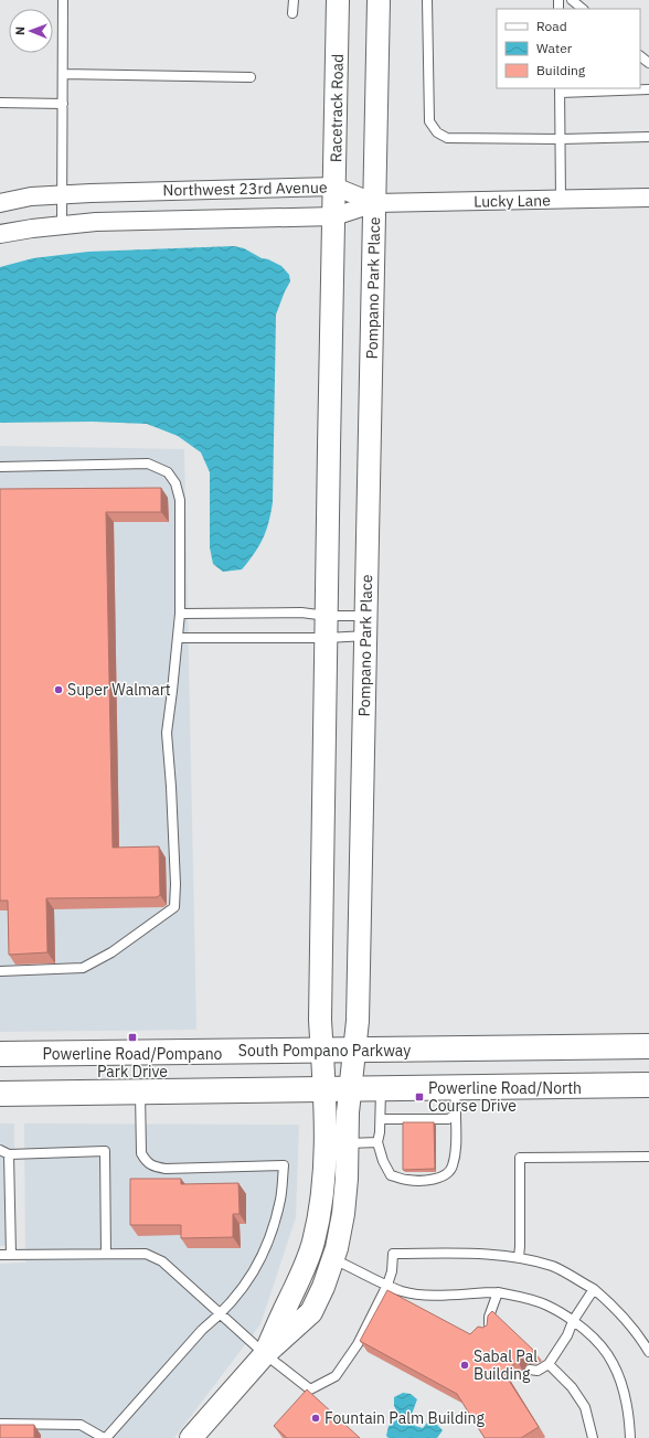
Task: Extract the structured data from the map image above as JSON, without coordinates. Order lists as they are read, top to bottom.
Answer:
{
  "streets": {
    "main road": ["South Pompano Parkway"],
    "street": [
      "Racetrack Road",
      "Northwest 23rd Avenue",
      "Lucky Lane",
      "Pompano Park Place"
    ]
  },
  "crossings": [
    ["Racetrack Road", "Northwest 23rd Avenue"],
    ["Northwest 23rd Avenue", "Lucky Lane"],
    ["Northwest 23rd Avenue", "Pompano Park Place"],
    ["Lucky Lane", "Pompano Park Place"],
    ["Pompano Park Place", "South Pompano Parkway"]
  ],
  "places": {
    "other": ["Super Walmart", "Sabal Pal Building", "Fountain Palm Building"],
    "transit": ["Powerline Road/Pompano Park Drive", "Powerline Road/North Course Drive"]
  },
  "legend": ["Road", "Water", "Building"],
  "north": "left"
}
